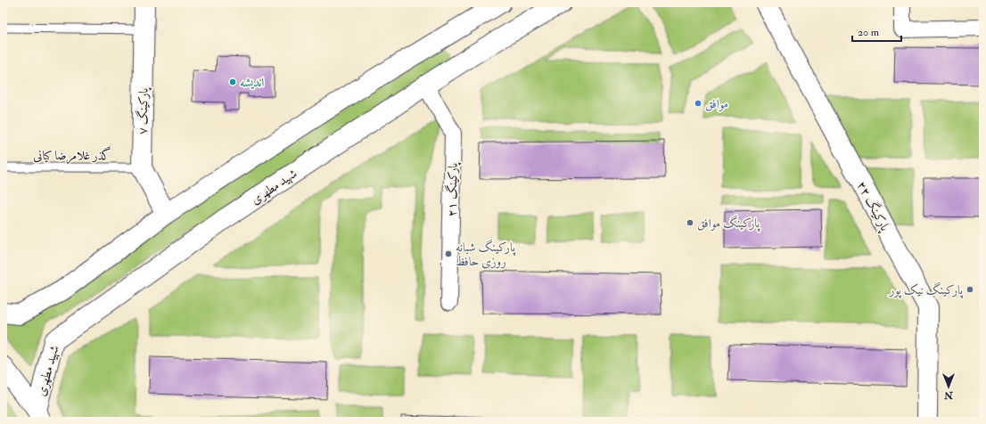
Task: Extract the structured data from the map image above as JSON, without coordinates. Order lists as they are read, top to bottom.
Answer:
{
  "streets": {
    "main road": ["پارکینگ ۷", "شهید مطهری", "پارکینگ ۲۲"],
    "street": ["پارکینگ ۲۱"],
    "lane": ["گذر غلامرضا کیانی"]
  },
  "crossings": [
    ["پارکینگ ۷", "گذر غلامرضا کیانی"],
    ["شهید مطهری", "پارکینگ ۲۱"]
  ],
  "places": [
    "اندیشه",
    "موافق",
    "پارکینگ موافق",
    "پارکینگ شبانه روزی حافظ",
    "پارکینگ نیک پور"
  ],
  "scale_bar": "20 m",
  "north": "bottom"
}
